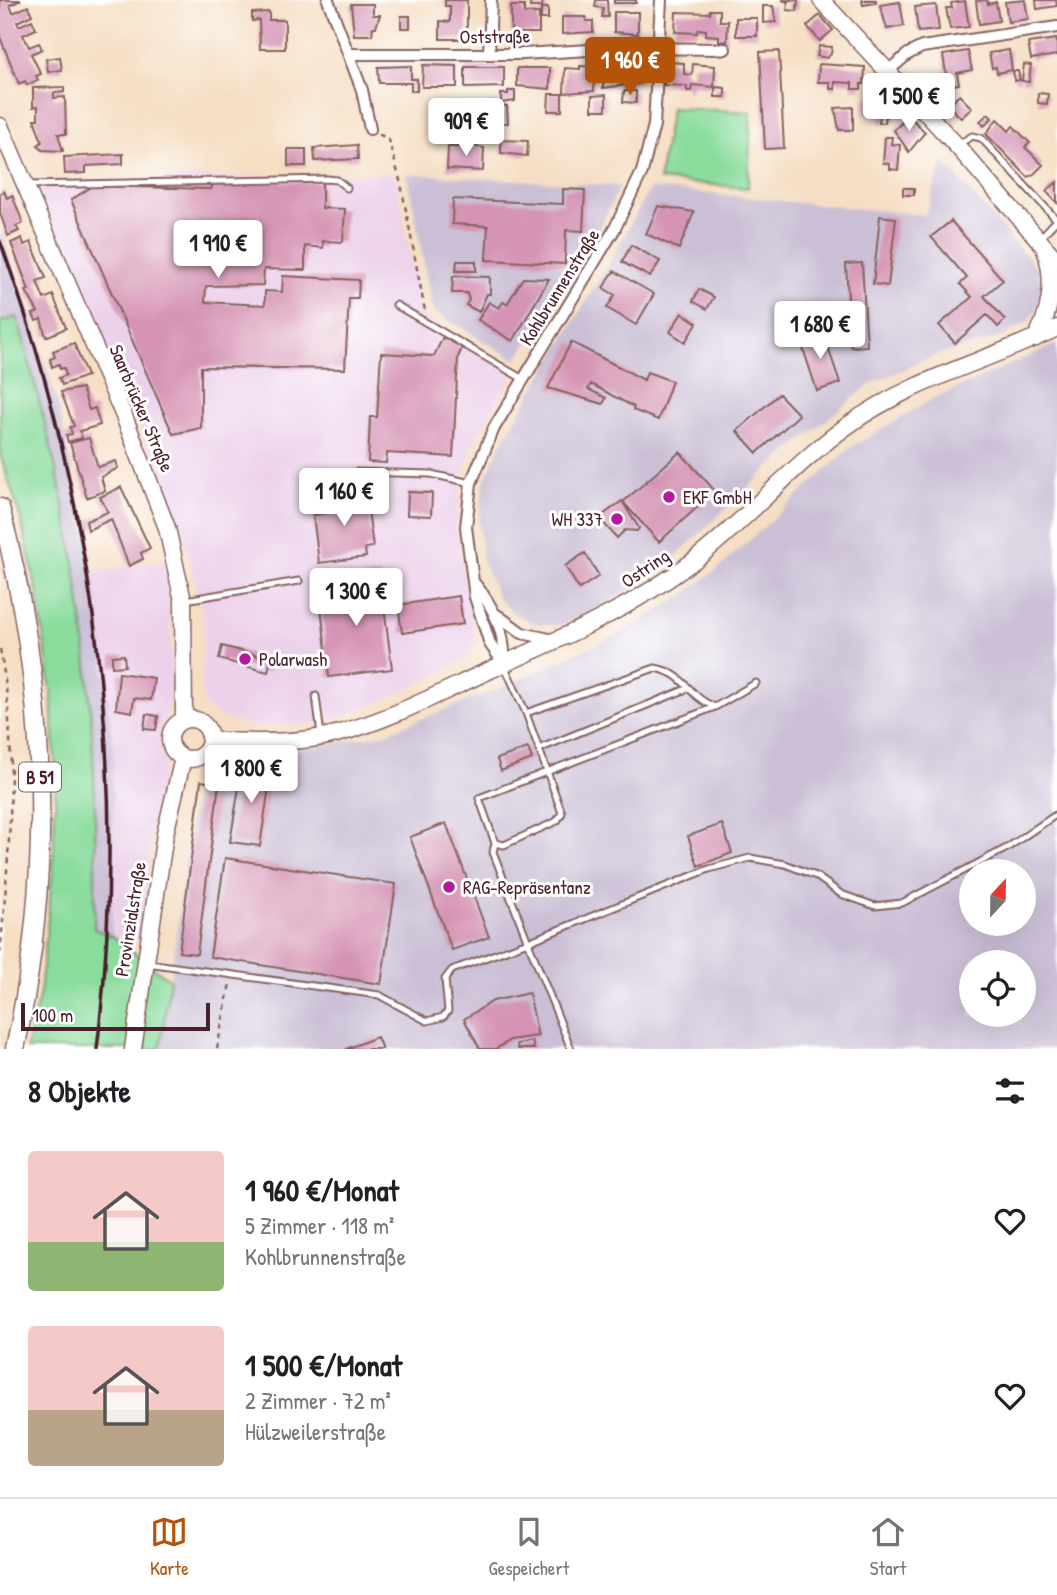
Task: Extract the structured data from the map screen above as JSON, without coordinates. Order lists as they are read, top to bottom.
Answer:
{
  "streets": {
    "main road": ["B 51"],
    "street": [
      "Oststraße",
      "Kohlbrunnenstraße",
      "Saarbrücker Straße",
      "Ostring",
      "Provinzialstraße"
    ]
  },
  "crossings": [
    ["Oststraße", "Kohlbrunnenstraße"],
    ["Kohlbrunnenstraße", "Ostring"],
    ["Saarbrücker Straße", "Ostring"],
    ["Saarbrücker Straße", "Provinzialstraße"],
    ["Ostring", "Provinzialstraße"]
  ],
  "places": [
    "EKF GmbH",
    "WH 337",
    "Polarwash",
    "RAG-Repräsentanz"
  ],
  "scale_bar": "100 m",
  "north": "top",
  "page": {
    "price": [
      "1 960 €",
      "1 500 €",
      "909 €",
      "1 910 €",
      "1 680 €",
      "1 160 €",
      "1 300 €",
      "1 800 €"
    ],
    "scale": "100 m",
    "heading": "8 Objekte",
    "list": [
      {
        "name": "1 960 €/Monat",
        "note": "5 Zimmer · 118 m² · Kohlbrunnenstraße"
      },
      {
        "name": "1 500 €/Monat",
        "note": "2 Zimmer · 72 m² · Hülzweilerstraße"
      }
    ],
    "tabs": ["Karte", "Gespeichert", "Start"]
  }
}
